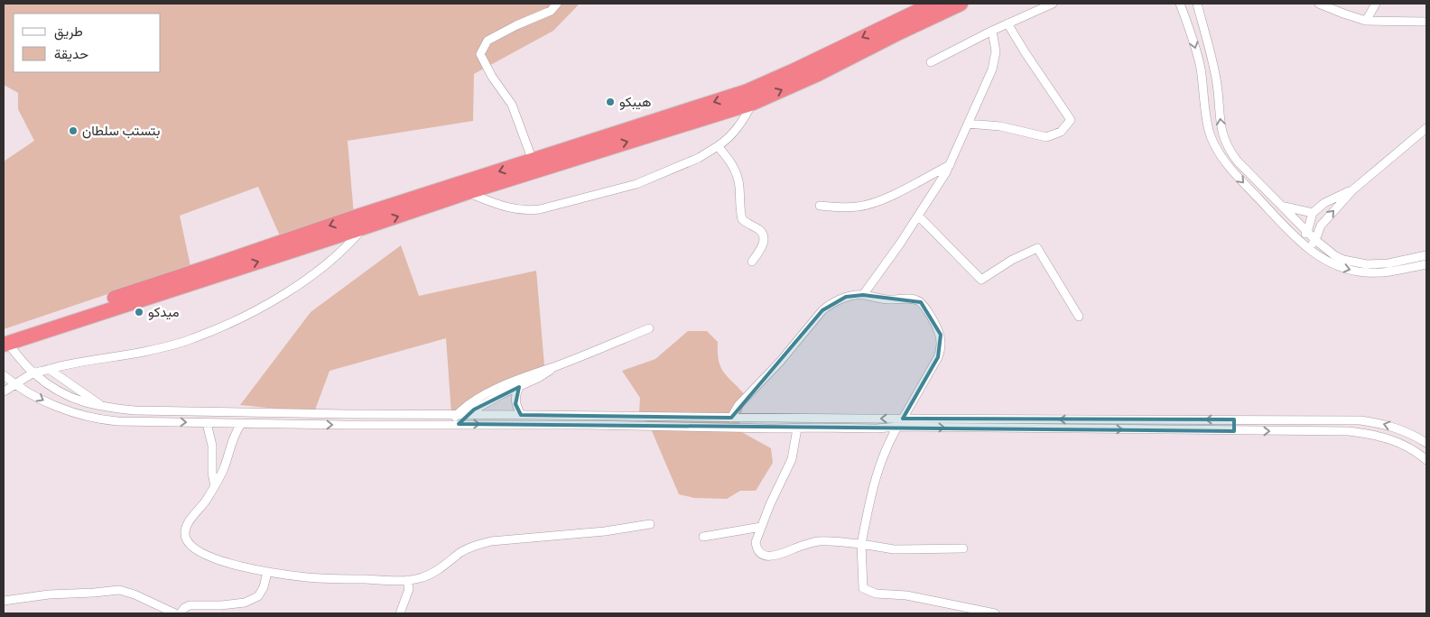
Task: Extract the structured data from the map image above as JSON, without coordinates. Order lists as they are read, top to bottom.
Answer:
{
  "places": ["هيبكو", "بتستب سلطان", "ميدكو"],
  "legend": ["طريق", "حديقة"]
}
